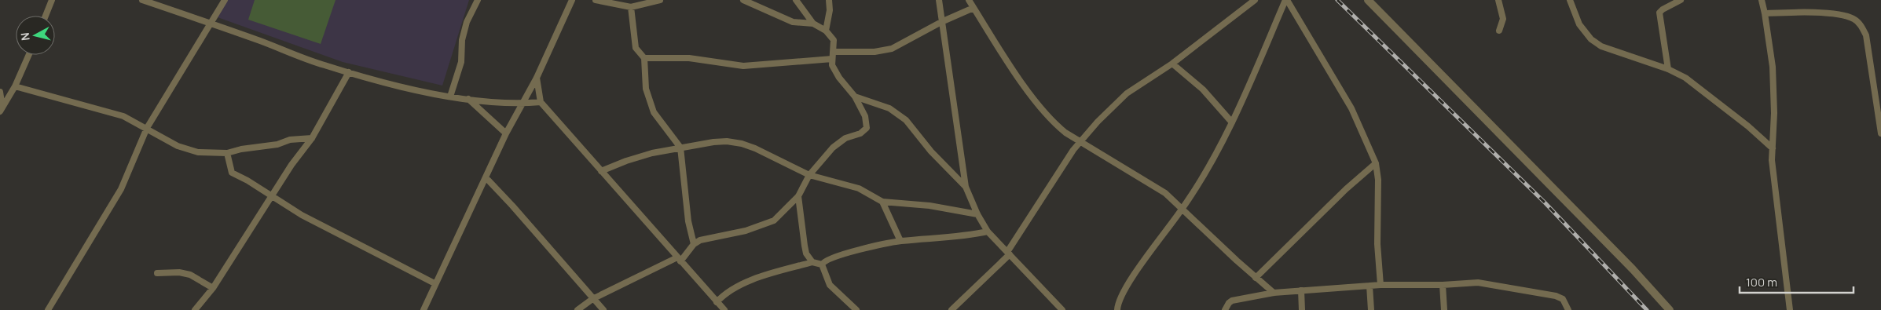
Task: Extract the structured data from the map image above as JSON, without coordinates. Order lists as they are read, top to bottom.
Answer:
{
  "scale_bar": "100 m",
  "north": "left"
}
